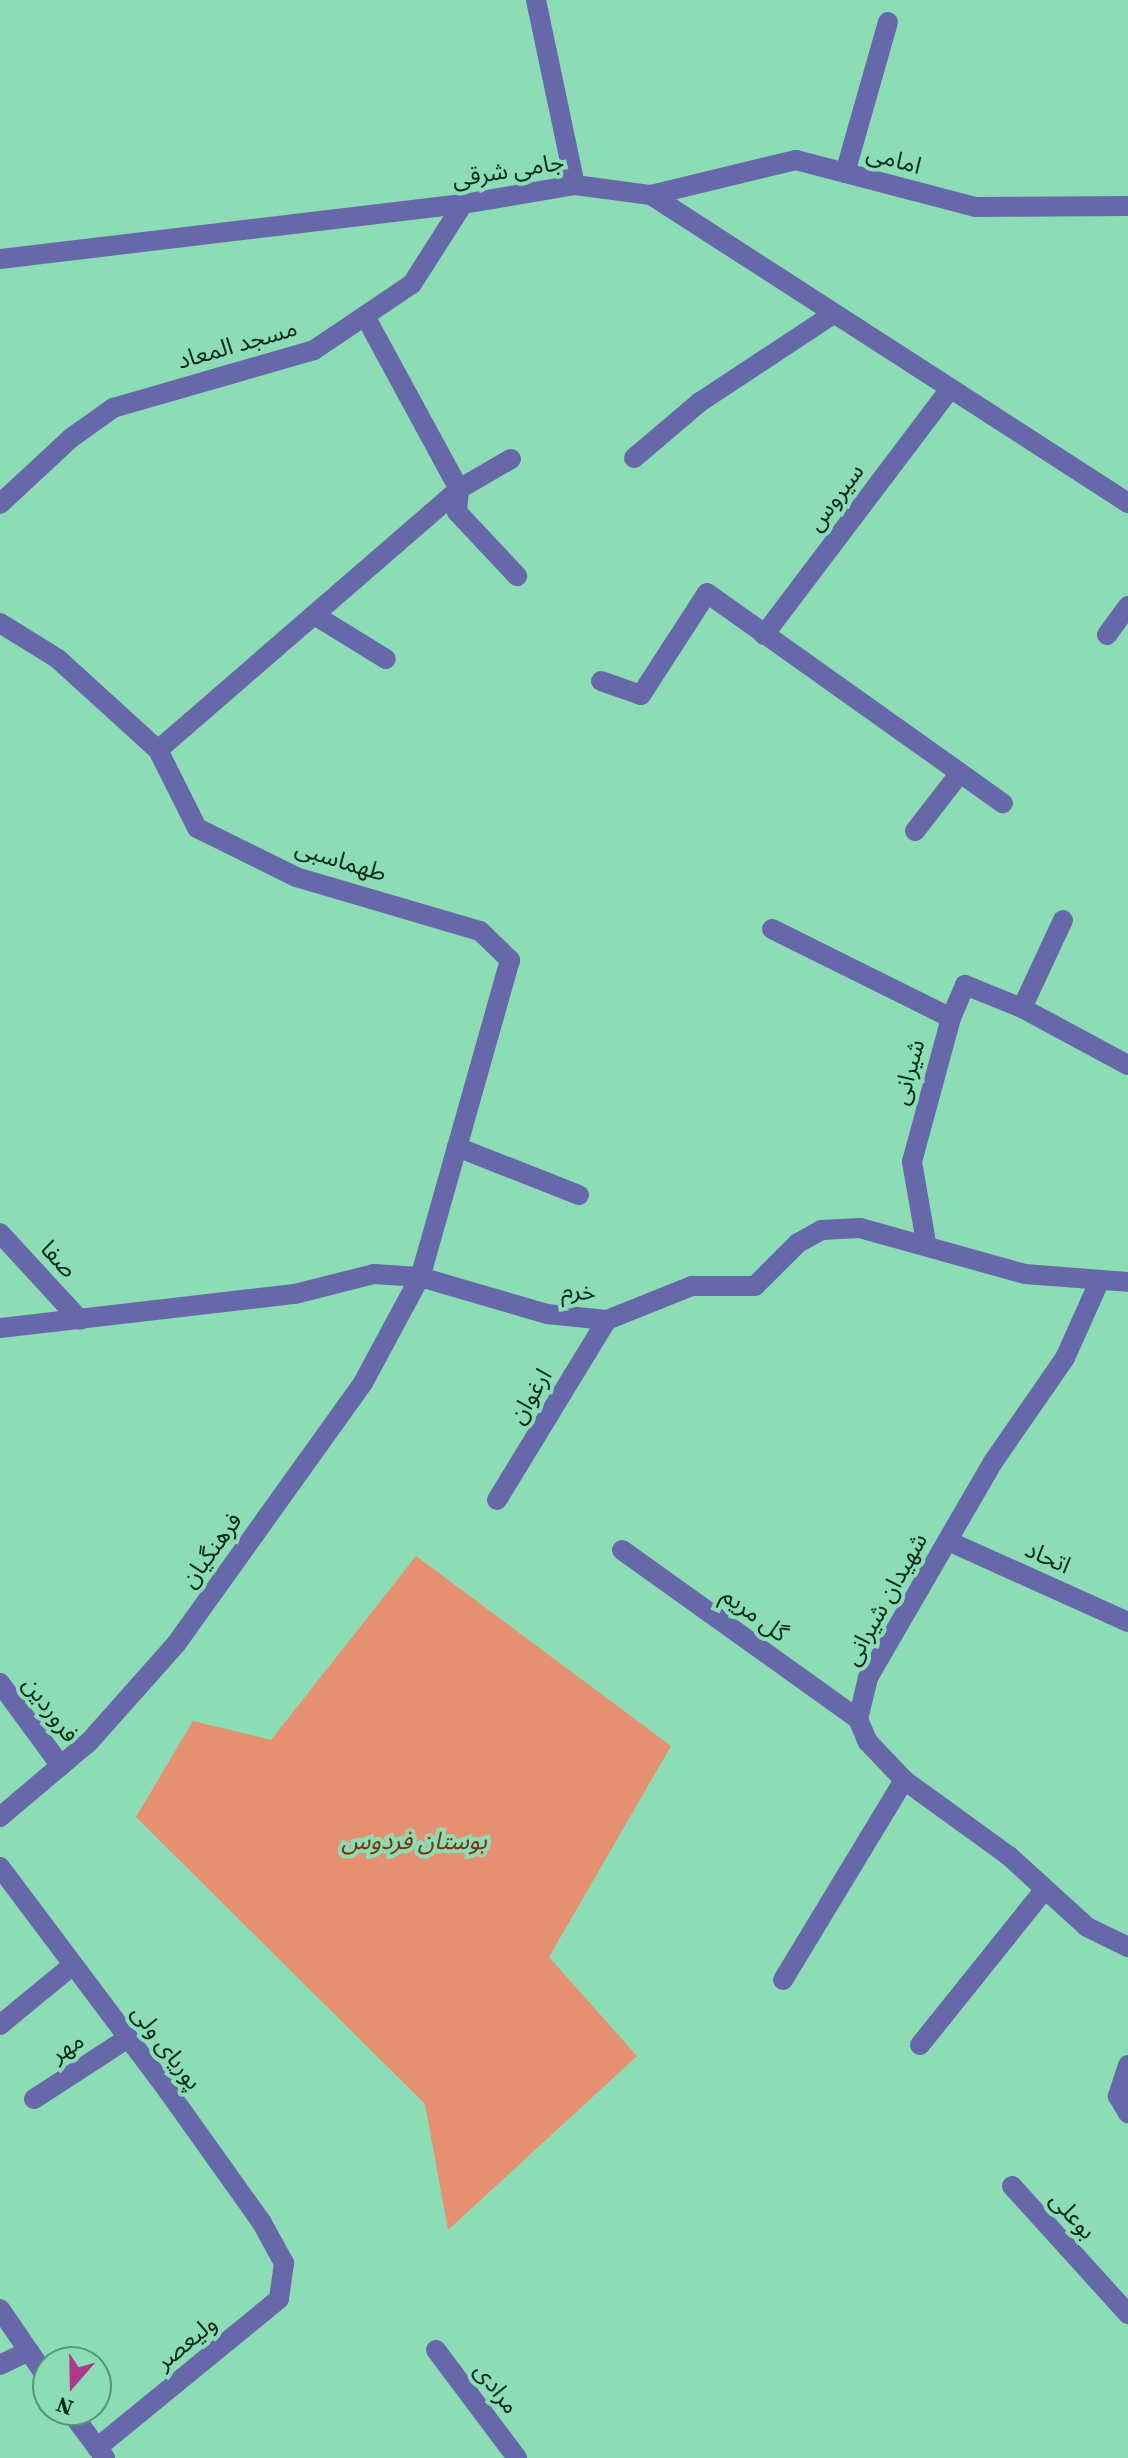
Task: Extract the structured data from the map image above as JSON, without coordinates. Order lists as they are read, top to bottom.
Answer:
{
  "streets": {
    "street": [
      "امامی",
      "جامی شرقی",
      "مسجد المعاد",
      "سیروس",
      "طهماسبی",
      "شیرانی",
      "صفا",
      "خرم",
      "ارغوان",
      "فرهنگیان",
      "اتحاد",
      "شهیدان شیرانی",
      "گل مریم",
      "فروردین",
      "مهر",
      "پوریای ولی",
      "بوعلی",
      "ولیعصر",
      "مرادی"
    ]
  },
  "crossings": [
    ["امامی", "جامی شرقی"],
    ["جامی شرقی", "مسجد المعاد"],
    ["جامی شرقی", "سیروس"],
    ["طهماسبی", "خرم"],
    ["طهماسبی", "فرهنگیان"],
    ["شیرانی", "خرم"],
    ["صفا", "خرم"],
    ["خرم", "ارغوان"],
    ["خرم", "فرهنگیان"],
    ["خرم", "شهیدان شیرانی"],
    ["فرهنگیان", "فروردین"],
    ["اتحاد", "شهیدان شیرانی"],
    ["شهیدان شیرانی", "گل مریم"],
    ["مهر", "پوریای ولی"],
    ["پوریای ولی", "ولیعصر"]
  ],
  "parks": ["بوستان فردوس"],
  "north": "bottom"
}
